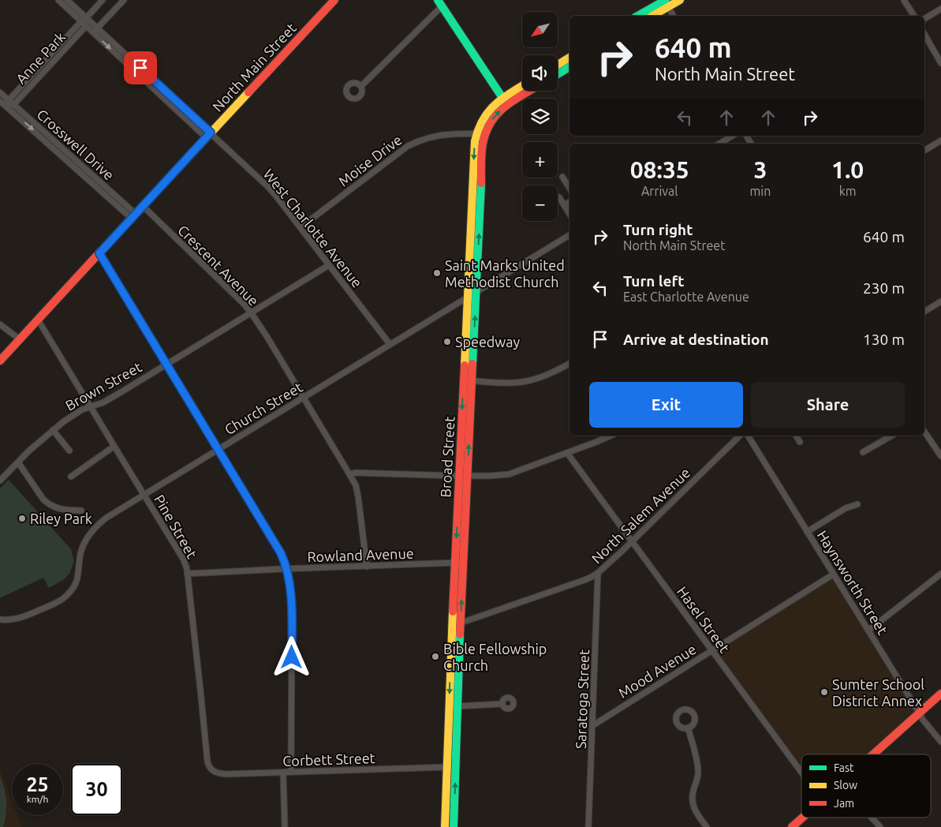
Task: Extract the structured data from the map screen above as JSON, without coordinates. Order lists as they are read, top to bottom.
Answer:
{
  "streets": {
    "main road": ["North Main Street", "Broad Street"],
    "street": [
      "Anne Park",
      "Crosswell Drive",
      "Moise Drive",
      "West Charlotte Avenue",
      "Crescent Avenue",
      "Brown Street",
      "Church Street",
      "North Salem Avenue",
      "Pine Street",
      "Rowland Avenue",
      "Haynsworth Street",
      "Hasel Street",
      "Mood Avenue",
      "Saratoga Street",
      "Corbett Street"
    ]
  },
  "crossings": [
    ["Anne Park", "Crosswell Drive"],
    ["Anne Park", "West Charlotte Avenue"],
    ["North Main Street", "Crosswell Drive"],
    ["North Main Street", "West Charlotte Avenue"],
    ["North Main Street", "Crescent Avenue"],
    ["North Main Street", "Pine Street"],
    ["Moise Drive", "West Charlotte Avenue"],
    ["Moise Drive", "Broad Street"],
    ["West Charlotte Avenue", "Brown Street"],
    ["West Charlotte Avenue", "Church Street"],
    ["Crescent Avenue", "Brown Street"],
    ["Crescent Avenue", "Church Street"],
    ["Crescent Avenue", "Rowland Avenue"],
    ["Brown Street", "Pine Street"],
    ["Church Street", "Broad Street"],
    ["Church Street", "Pine Street"],
    ["Broad Street", "North Salem Avenue"],
    ["Broad Street", "Rowland Avenue"],
    ["Broad Street", "Corbett Street"],
    ["North Salem Avenue", "Hasel Street"],
    ["North Salem Avenue", "Saratoga Street"],
    ["Pine Street", "Rowland Avenue"],
    ["Pine Street", "Corbett Street"],
    ["Haynsworth Street", "Mood Avenue"],
    ["Hasel Street", "Mood Avenue"],
    ["Mood Avenue", "Saratoga Street"]
  ],
  "places": [
    "Saint Marks United Methodist Church",
    "Speedway",
    "Riley Park",
    "Bible Fellowship Church",
    "Sumter School District Annex"
  ],
  "legend": ["Fast", "Slow", "Jam"],
  "north": "bottom left",
  "page": {
    "map_buttons": ["+", "−"],
    "turn": ["640 m", "North Main Street"],
    "eta": [
      "08:35",
      "Arrival",
      "3",
      "min",
      "1.0",
      "km"
    ],
    "list": [
      {
        "name": "Turn right",
        "note": "North Main Street",
        "value": "640 m"
      },
      {
        "name": "Turn left",
        "note": "East Charlotte Avenue",
        "value": "230 m"
      },
      {
        "name": "Arrive at destination",
        "value": "130 m"
      }
    ],
    "buttons": ["Exit", "Share"],
    "speed": "25 km/h",
    "limit": "30"
  }
}
